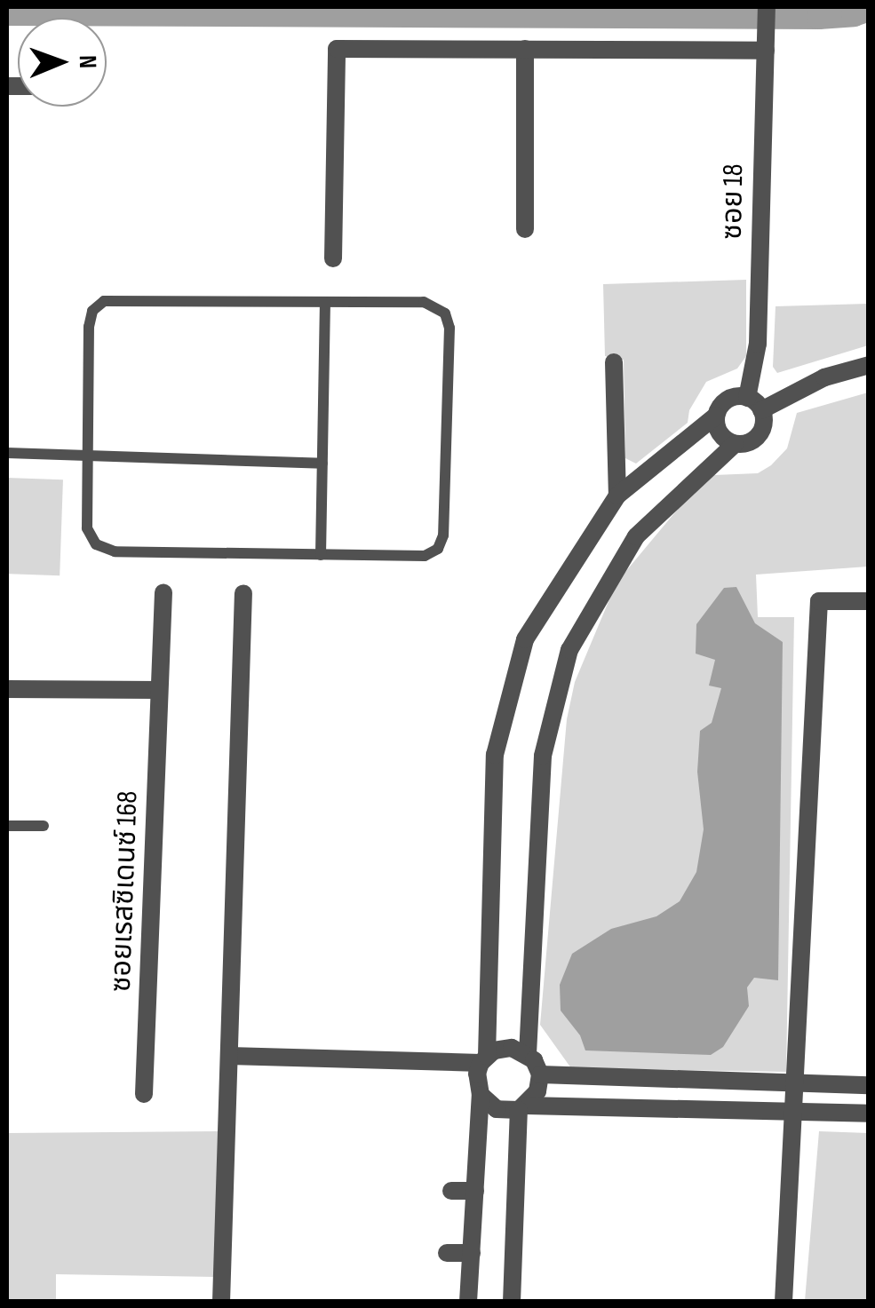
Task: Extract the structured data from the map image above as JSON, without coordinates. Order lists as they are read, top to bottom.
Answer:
{
  "streets": {
    "street": ["ซอย 18", "ซอยเรสซิเดนซ์ 168"]
  },
  "north": "right"
}
